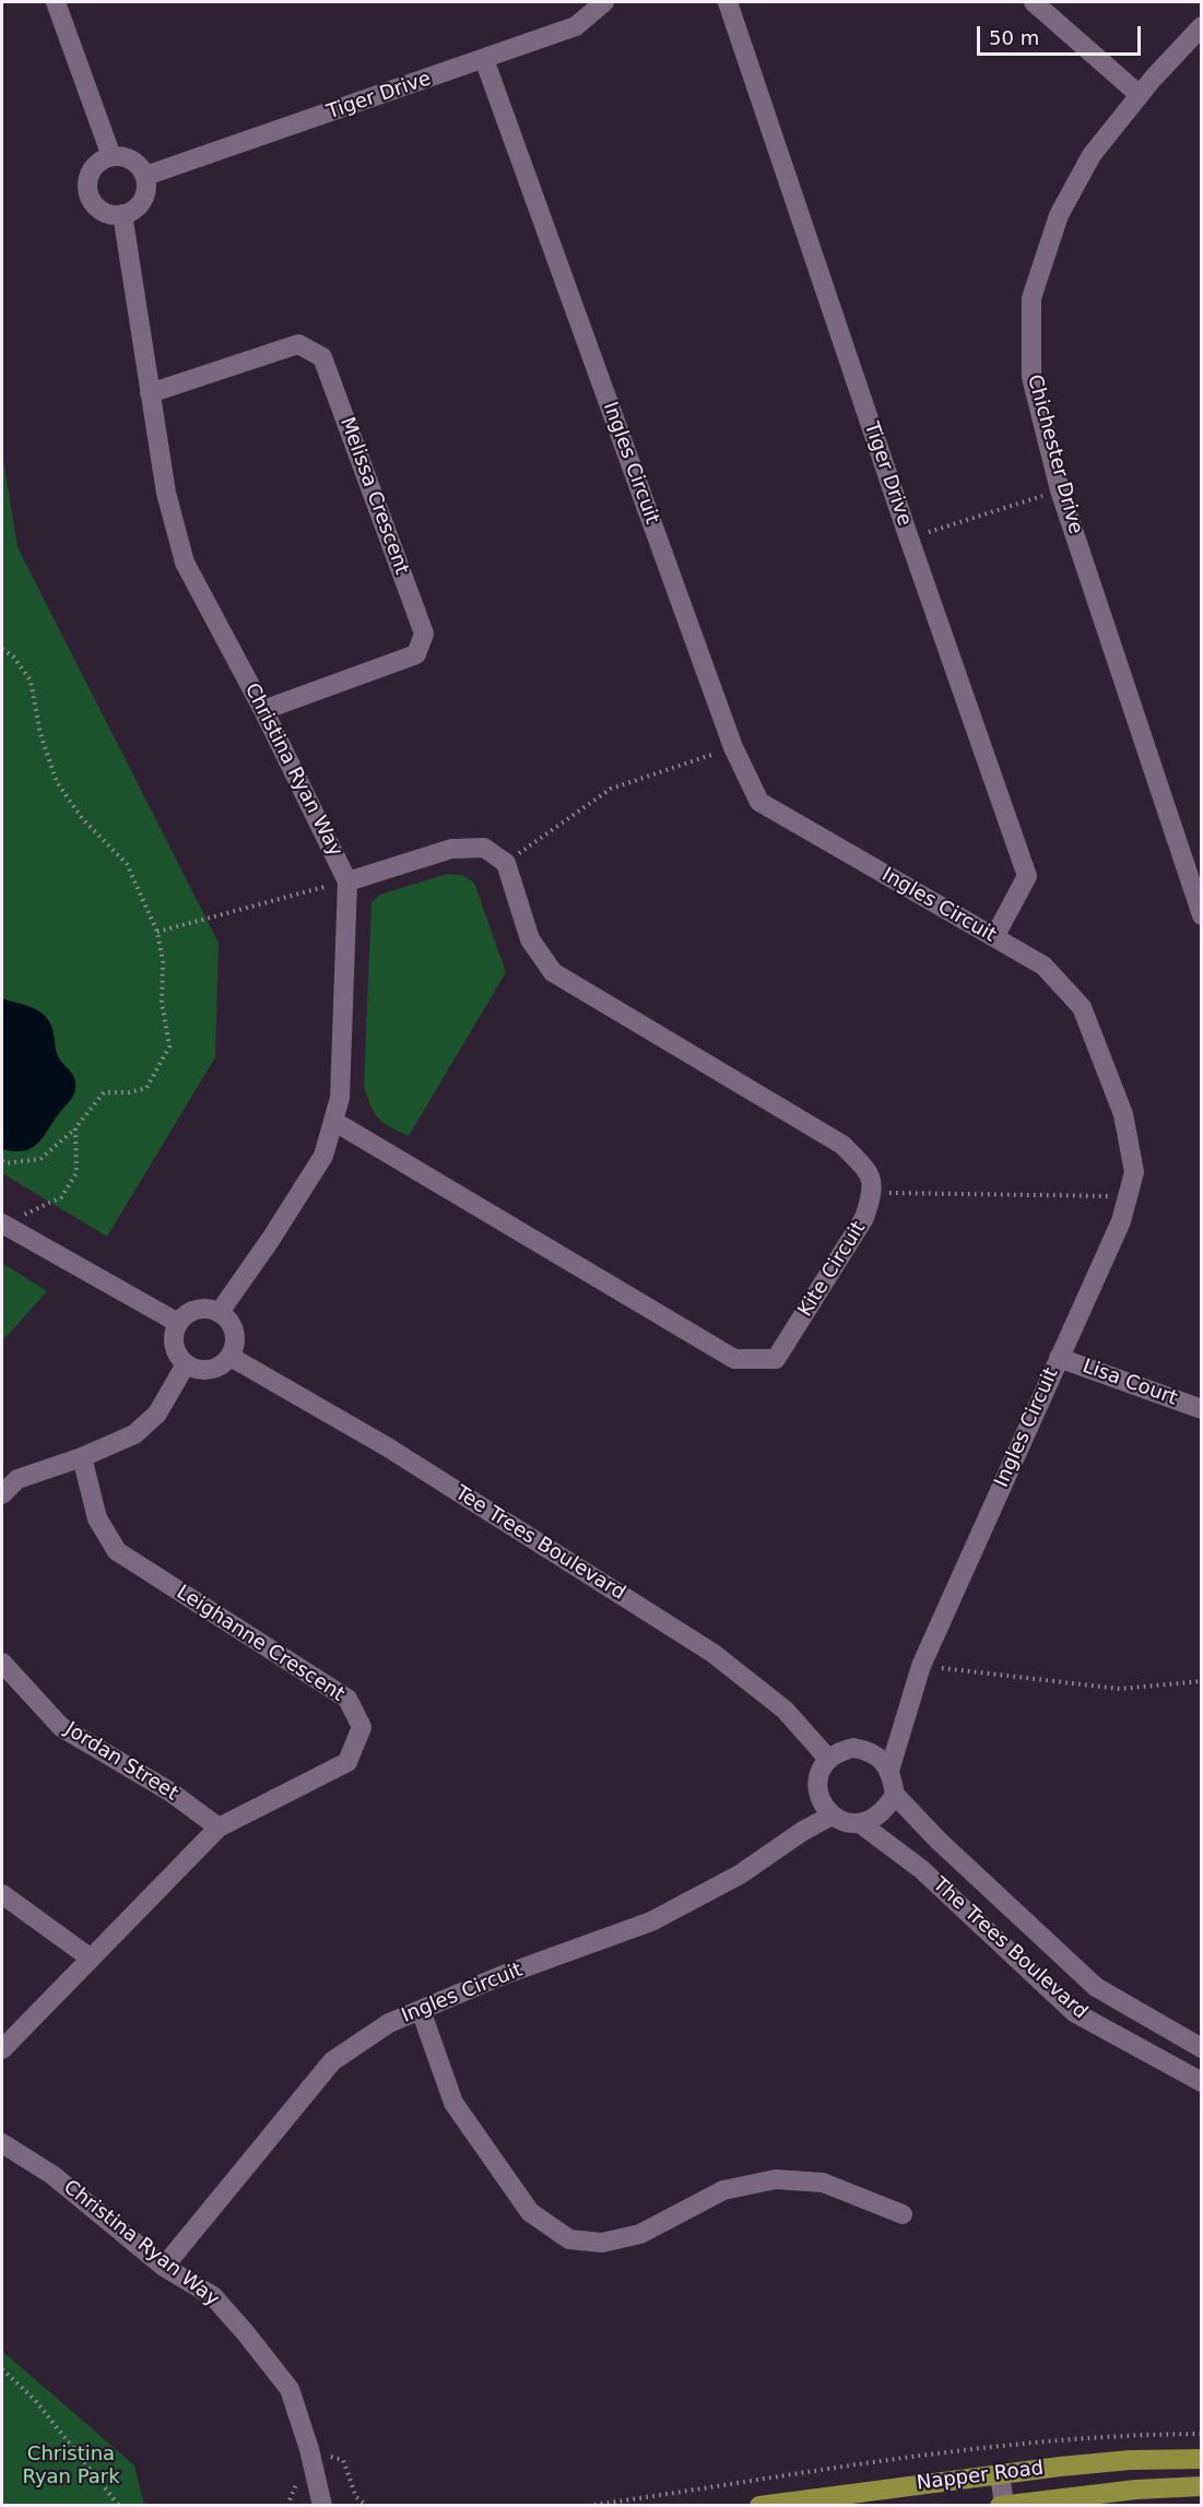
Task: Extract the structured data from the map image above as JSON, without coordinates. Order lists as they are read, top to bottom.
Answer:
{
  "streets": {
    "main road": ["Napper Road"],
    "street": [
      "Tiger Drive",
      "Chichester Drive",
      "Ingles Circuit",
      "Melissa Crescent",
      "Christina Ryan Way",
      "Kite Circuit",
      "Lisa Court",
      "Tee Trees Boulevard",
      "Leighanne Crescent",
      "Jordan Street",
      "The Trees Boulevard"
    ]
  },
  "crossings": [
    ["Tiger Drive", "Ingles Circuit"],
    ["Tiger Drive", "Christina Ryan Way"],
    ["Ingles Circuit", "Christina Ryan Way"],
    ["Ingles Circuit", "Lisa Court"],
    ["Ingles Circuit", "Tee Trees Boulevard"],
    ["Ingles Circuit", "The Trees Boulevard"],
    ["Melissa Crescent", "Christina Ryan Way"],
    ["Christina Ryan Way", "Kite Circuit"],
    ["Christina Ryan Way", "Tee Trees Boulevard"],
    ["Tee Trees Boulevard", "The Trees Boulevard"],
    ["Leighanne Crescent", "Jordan Street"]
  ],
  "parks": ["Christina Ryan Park"],
  "scale_bar": "50 m"
}
